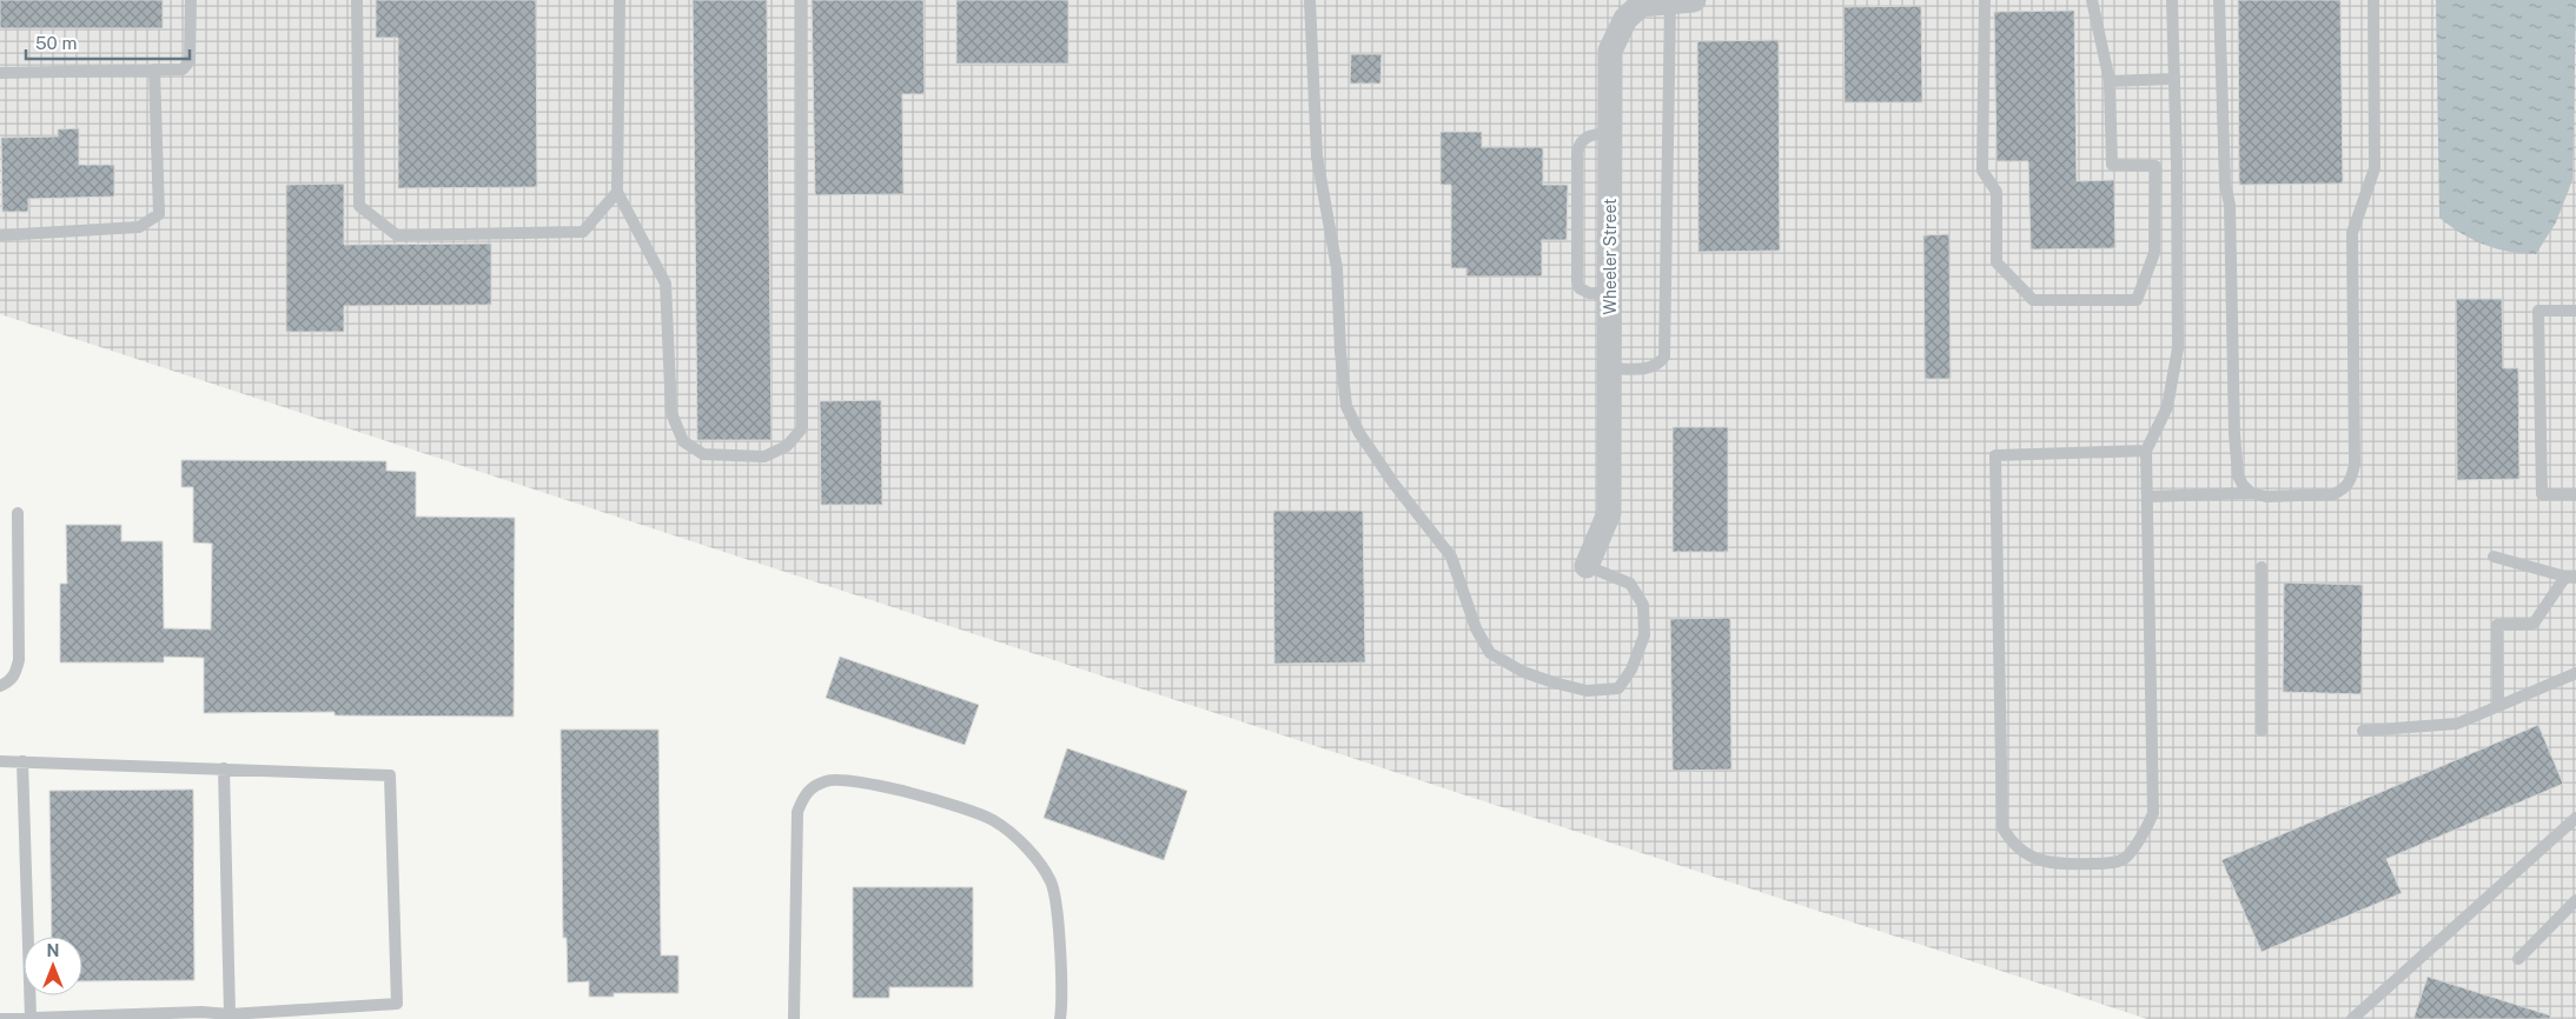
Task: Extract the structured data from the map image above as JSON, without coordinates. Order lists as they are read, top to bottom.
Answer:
{
  "streets": {
    "street": ["Wheeler Street"]
  },
  "scale_bar": "50 m",
  "north": "top"
}
